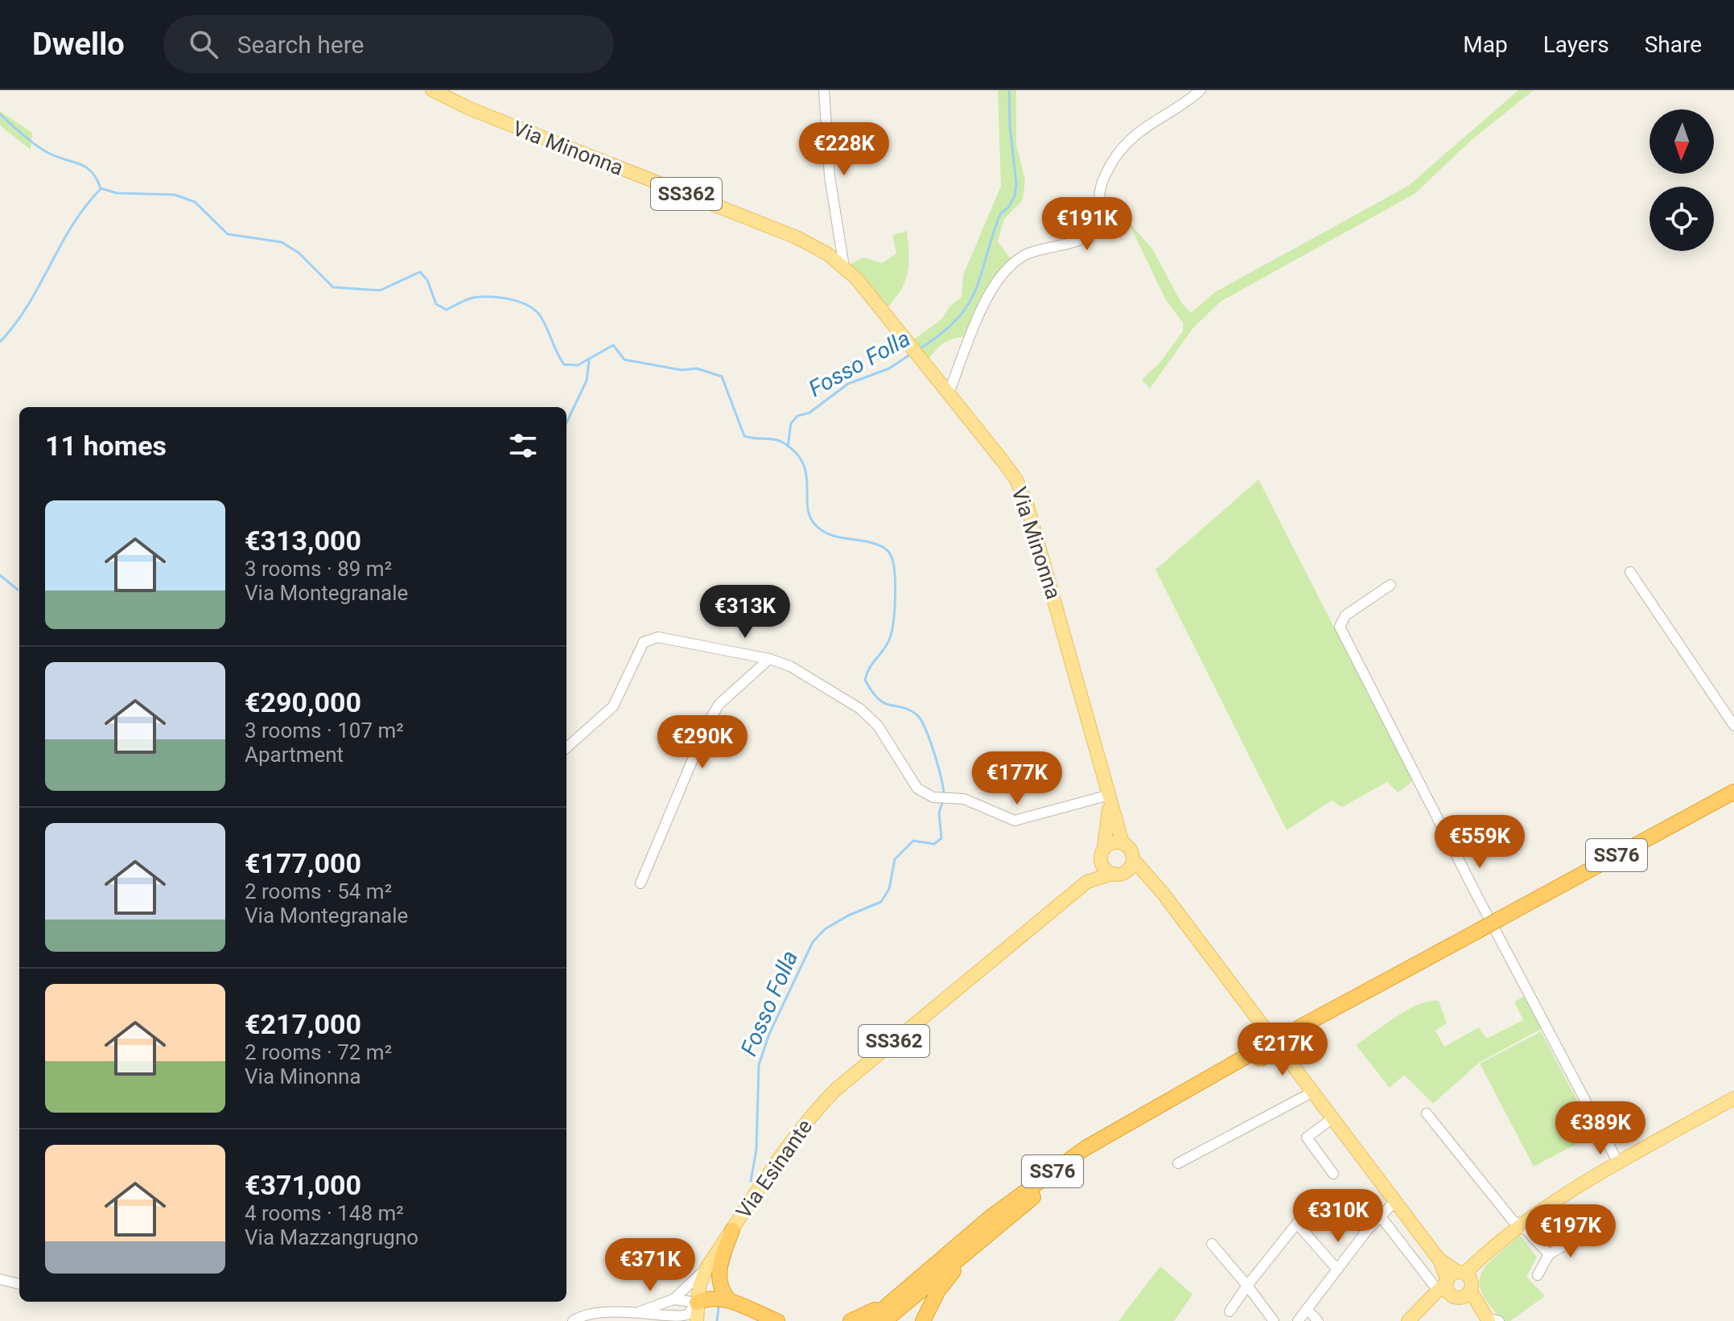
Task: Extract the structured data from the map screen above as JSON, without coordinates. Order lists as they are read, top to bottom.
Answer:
{
  "streets": {
    "highway": ["SS76"],
    "main road": ["Via Minonna", "SS362", "Via Esinante"]
  },
  "crossings": [
    ["Via Minonna", "SS362"],
    ["Via Minonna", "Via Esinante"],
    ["SS362", "Via Esinante"]
  ],
  "water": ["Fosso Folla"],
  "north": "bottom",
  "page": {
    "header": "Dwello",
    "search": "Search here",
    "nav": ["Map", "Layers", "Share"],
    "price": [
      "€228K",
      "€191K",
      "€313K",
      "€290K",
      "€177K",
      "€559K",
      "€217K",
      "€389K",
      "€310K",
      "€197K",
      "€371K"
    ],
    "heading": "11 homes",
    "list": [
      {
        "name": "€313,000",
        "note": "3 rooms · 89 m² · Via Montegranale"
      },
      {
        "name": "€290,000",
        "note": "3 rooms · 107 m² · Apartment"
      },
      {
        "name": "€177,000",
        "note": "2 rooms · 54 m² · Via Montegranale"
      },
      {
        "name": "€217,000",
        "note": "2 rooms · 72 m² · Via Minonna"
      },
      {
        "name": "€371,000",
        "note": "4 rooms · 148 m² · Via Mazzangrugno"
      }
    ]
  }
}
